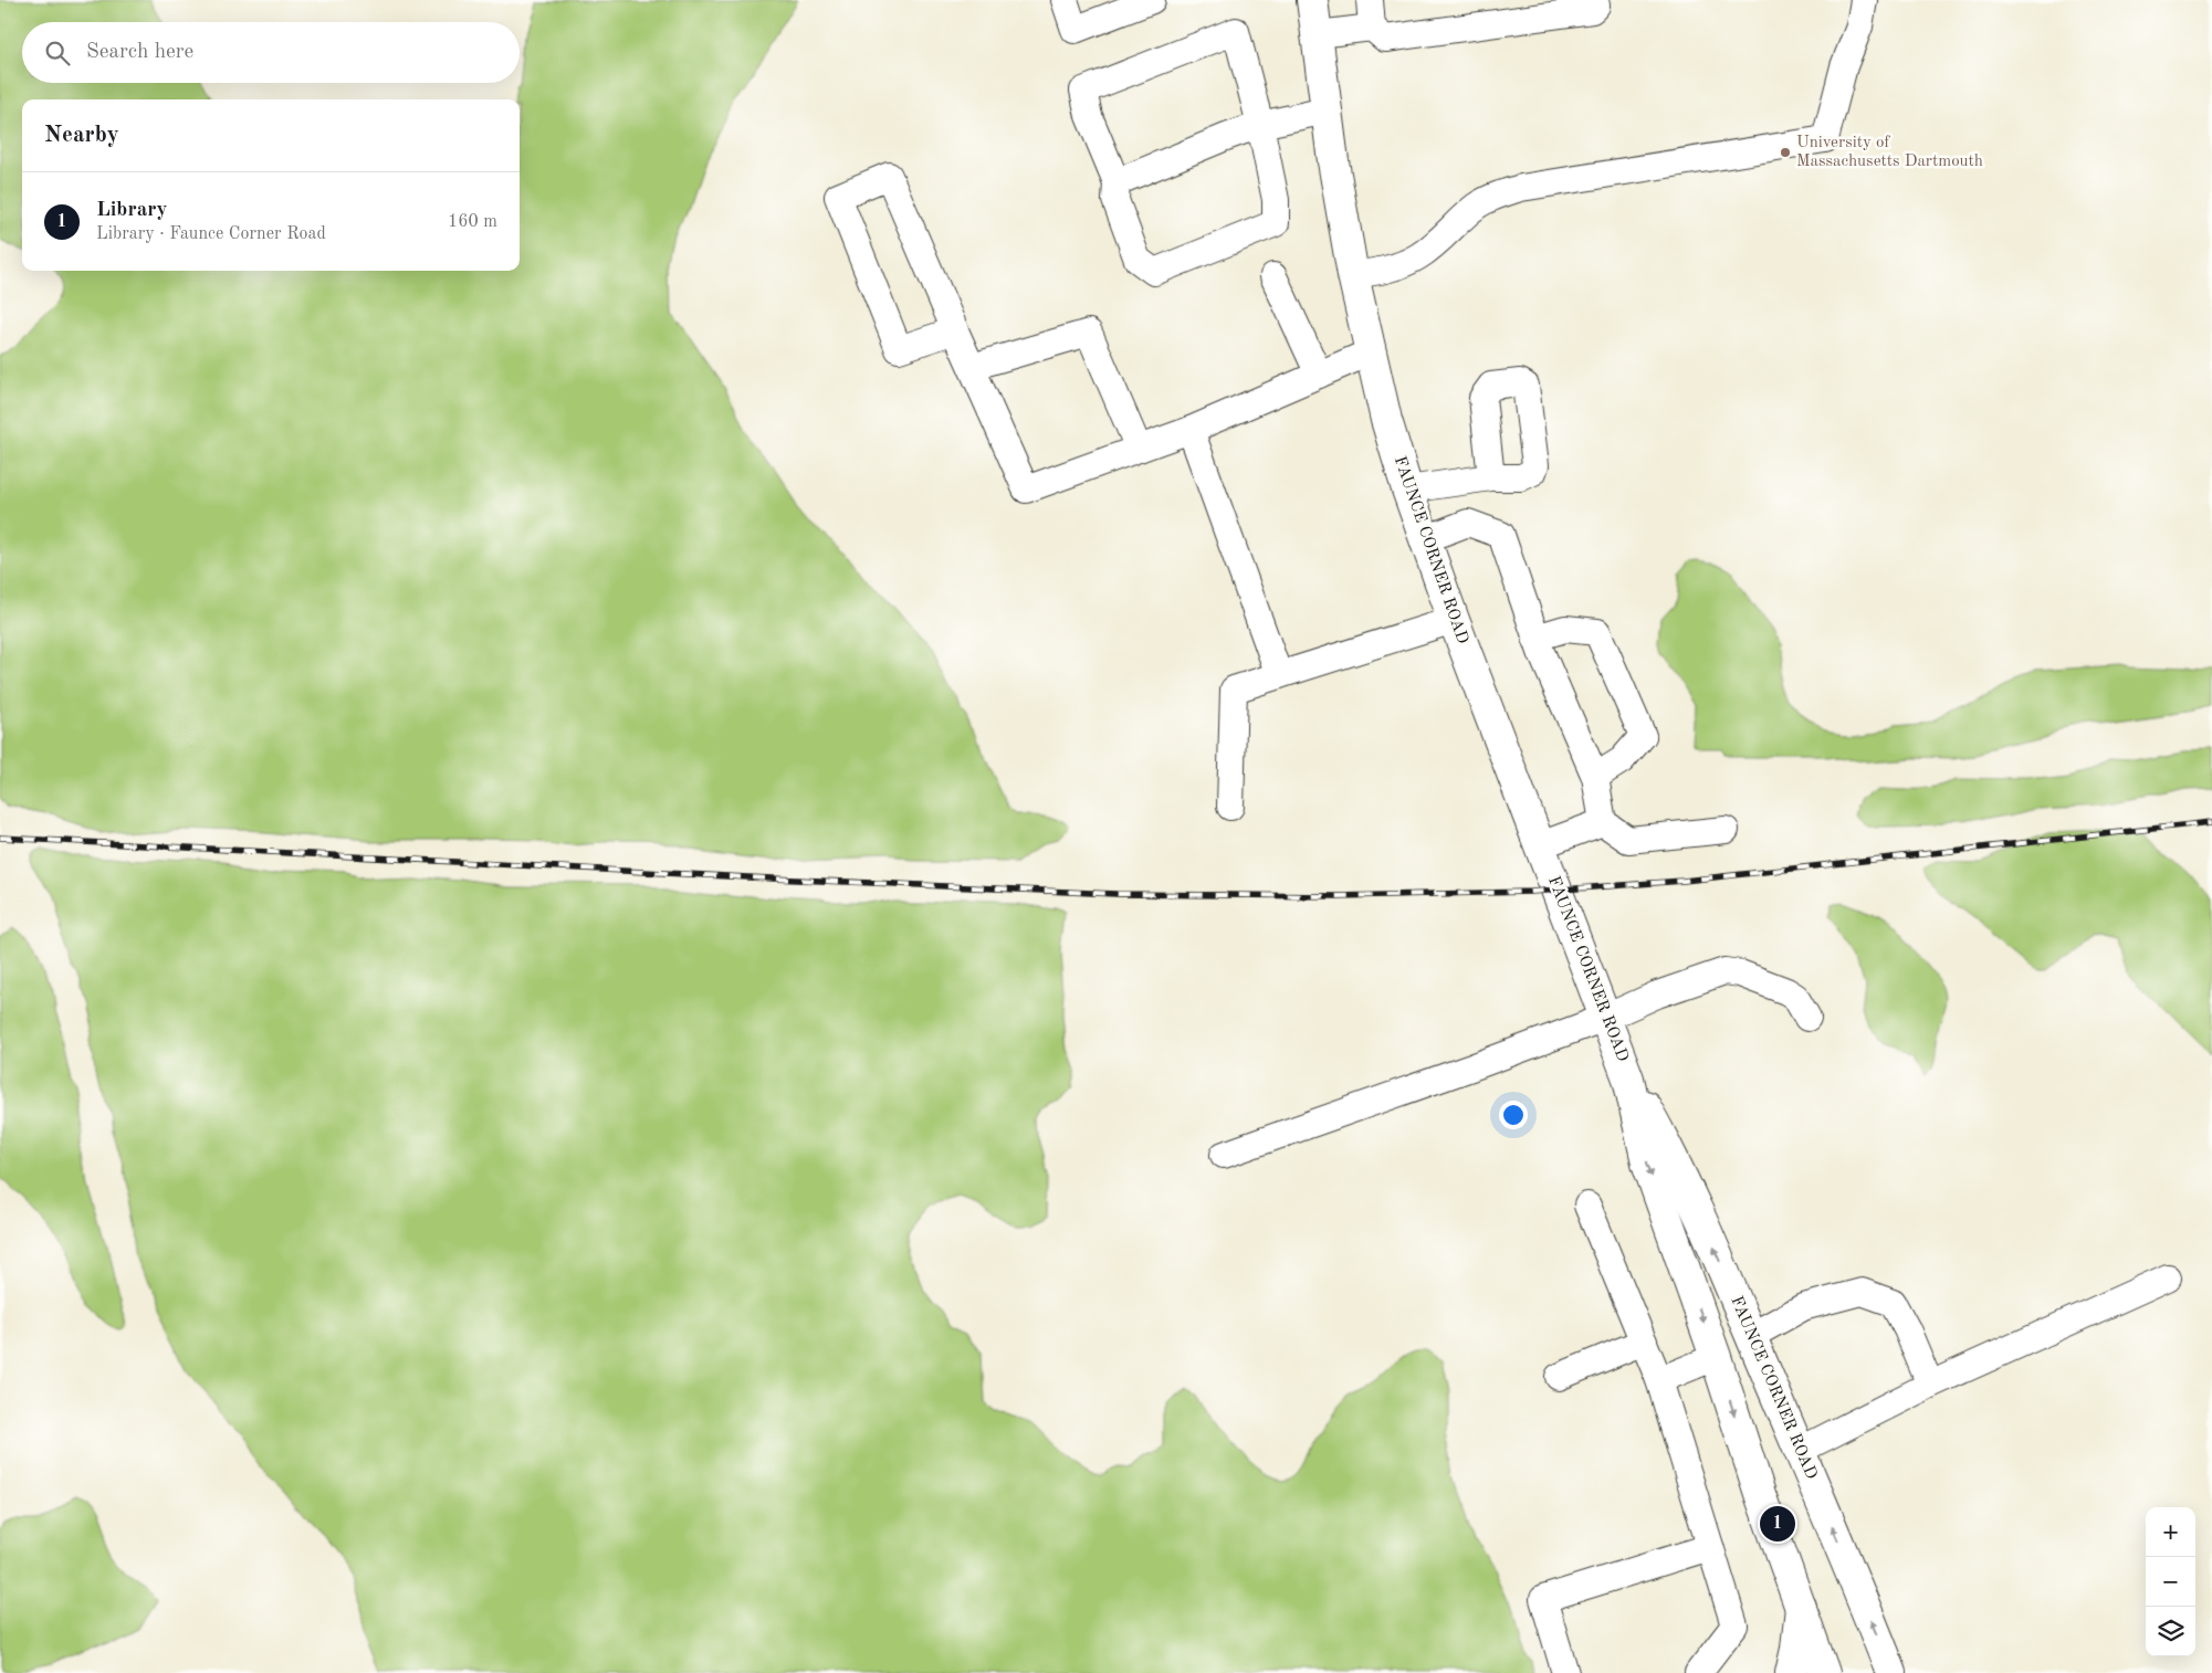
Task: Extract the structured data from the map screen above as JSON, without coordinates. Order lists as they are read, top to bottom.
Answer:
{
  "streets": {
    "main road": ["FAUNCE CORNER ROAD"]
  },
  "places": ["University of Massachusetts Dartmouth"],
  "page": {
    "search": "Search here",
    "heading": "Nearby",
    "list": [
      {
        "mark": "1",
        "name": "Library",
        "note": "Library · Faunce Corner Road",
        "value": "160 m"
      }
    ],
    "pins": "1",
    "map_buttons": ["+", "−"]
  }
}
